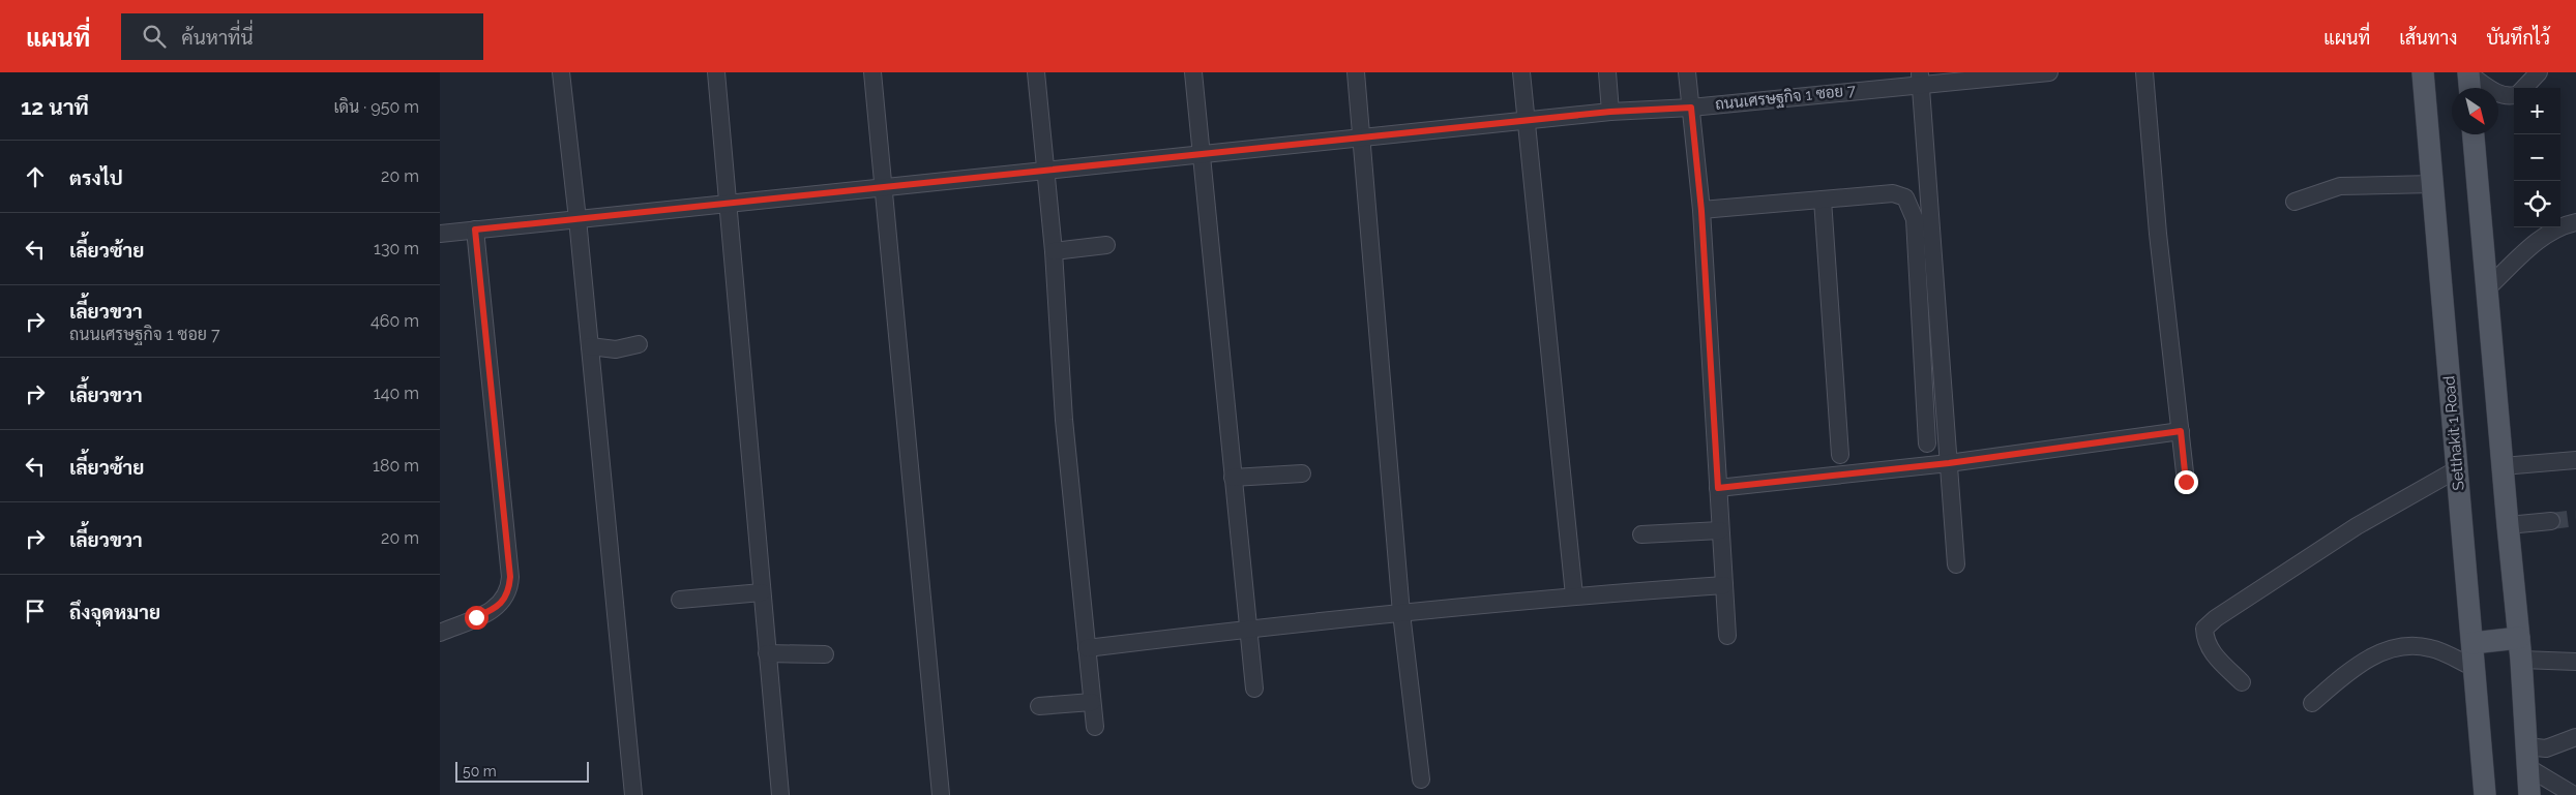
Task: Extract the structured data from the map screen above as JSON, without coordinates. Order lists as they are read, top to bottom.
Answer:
{
  "streets": {
    "main road": ["Setthakit 1 Road"],
    "street": ["ถนนเศรษฐกิจ 1 ซอย 7"]
  },
  "scale_bar": "50 m",
  "north": "bottom right",
  "page": {
    "header": "แผนที่",
    "search": "ค้นหาที่นี่",
    "nav": ["แผนที่", "เส้นทาง", "บันทึกไว้"],
    "heading": ["12 นาที", "เดิน · 950 m"],
    "map_buttons": ["+", "−"],
    "list": [
      ["ตรงไป", "20 m"],
      ["เลี้ยวซ้าย", "130 m"],
      ["เลี้ยวขวา", "ถนนเศรษฐกิจ 1 ซอย 7", "460 m"],
      ["เลี้ยวขวา", "140 m"],
      ["เลี้ยวซ้าย", "180 m"],
      ["เลี้ยวขวา", "20 m"],
      "ถึงจุดหมาย"
    ],
    "scale": "50 m"
  }
}
